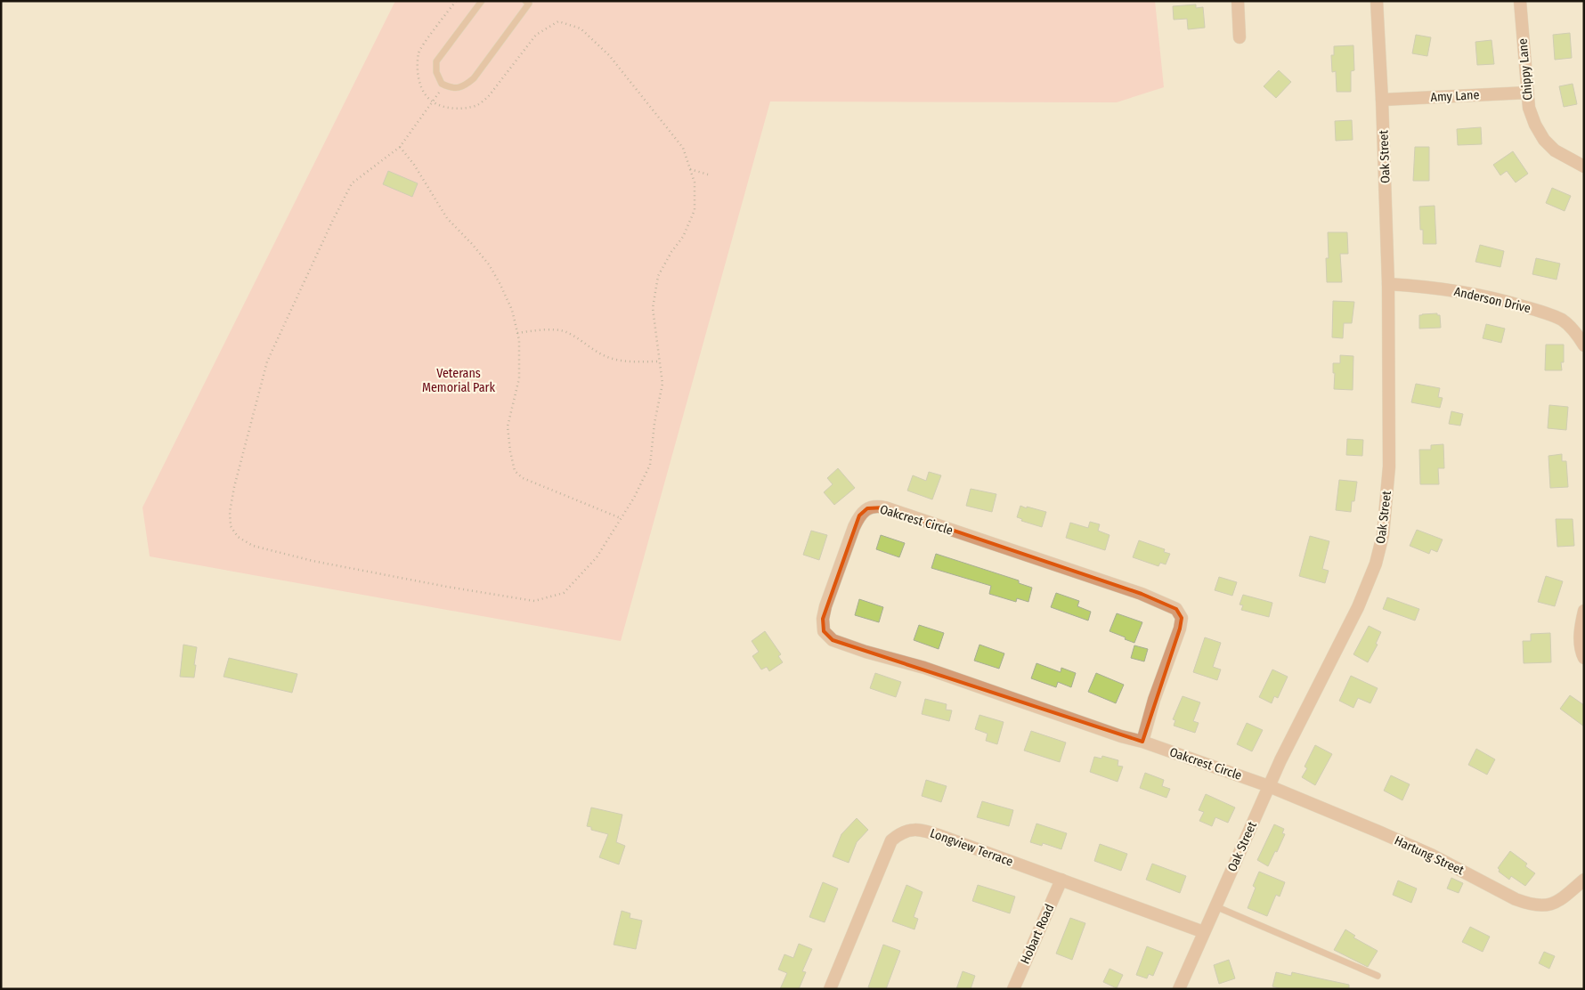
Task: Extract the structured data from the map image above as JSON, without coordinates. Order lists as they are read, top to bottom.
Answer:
{
  "streets": {
    "street": [
      "Chippy Lane",
      "Amy Lane",
      "Oak Street",
      "Anderson Drive",
      "Oakcrest Circle",
      "Longview Terrace",
      "Hartung Street",
      "Hobart Road"
    ]
  },
  "crossings": [
    ["Chippy Lane", "Amy Lane"],
    ["Amy Lane", "Oak Street"],
    ["Oak Street", "Anderson Drive"],
    ["Oak Street", "Oakcrest Circle"],
    ["Oak Street", "Longview Terrace"],
    ["Oak Street", "Hartung Street"],
    ["Oakcrest Circle", "Hartung Street"],
    ["Longview Terrace", "Hobart Road"]
  ],
  "parks": ["Veterans Memorial Park"]
}
